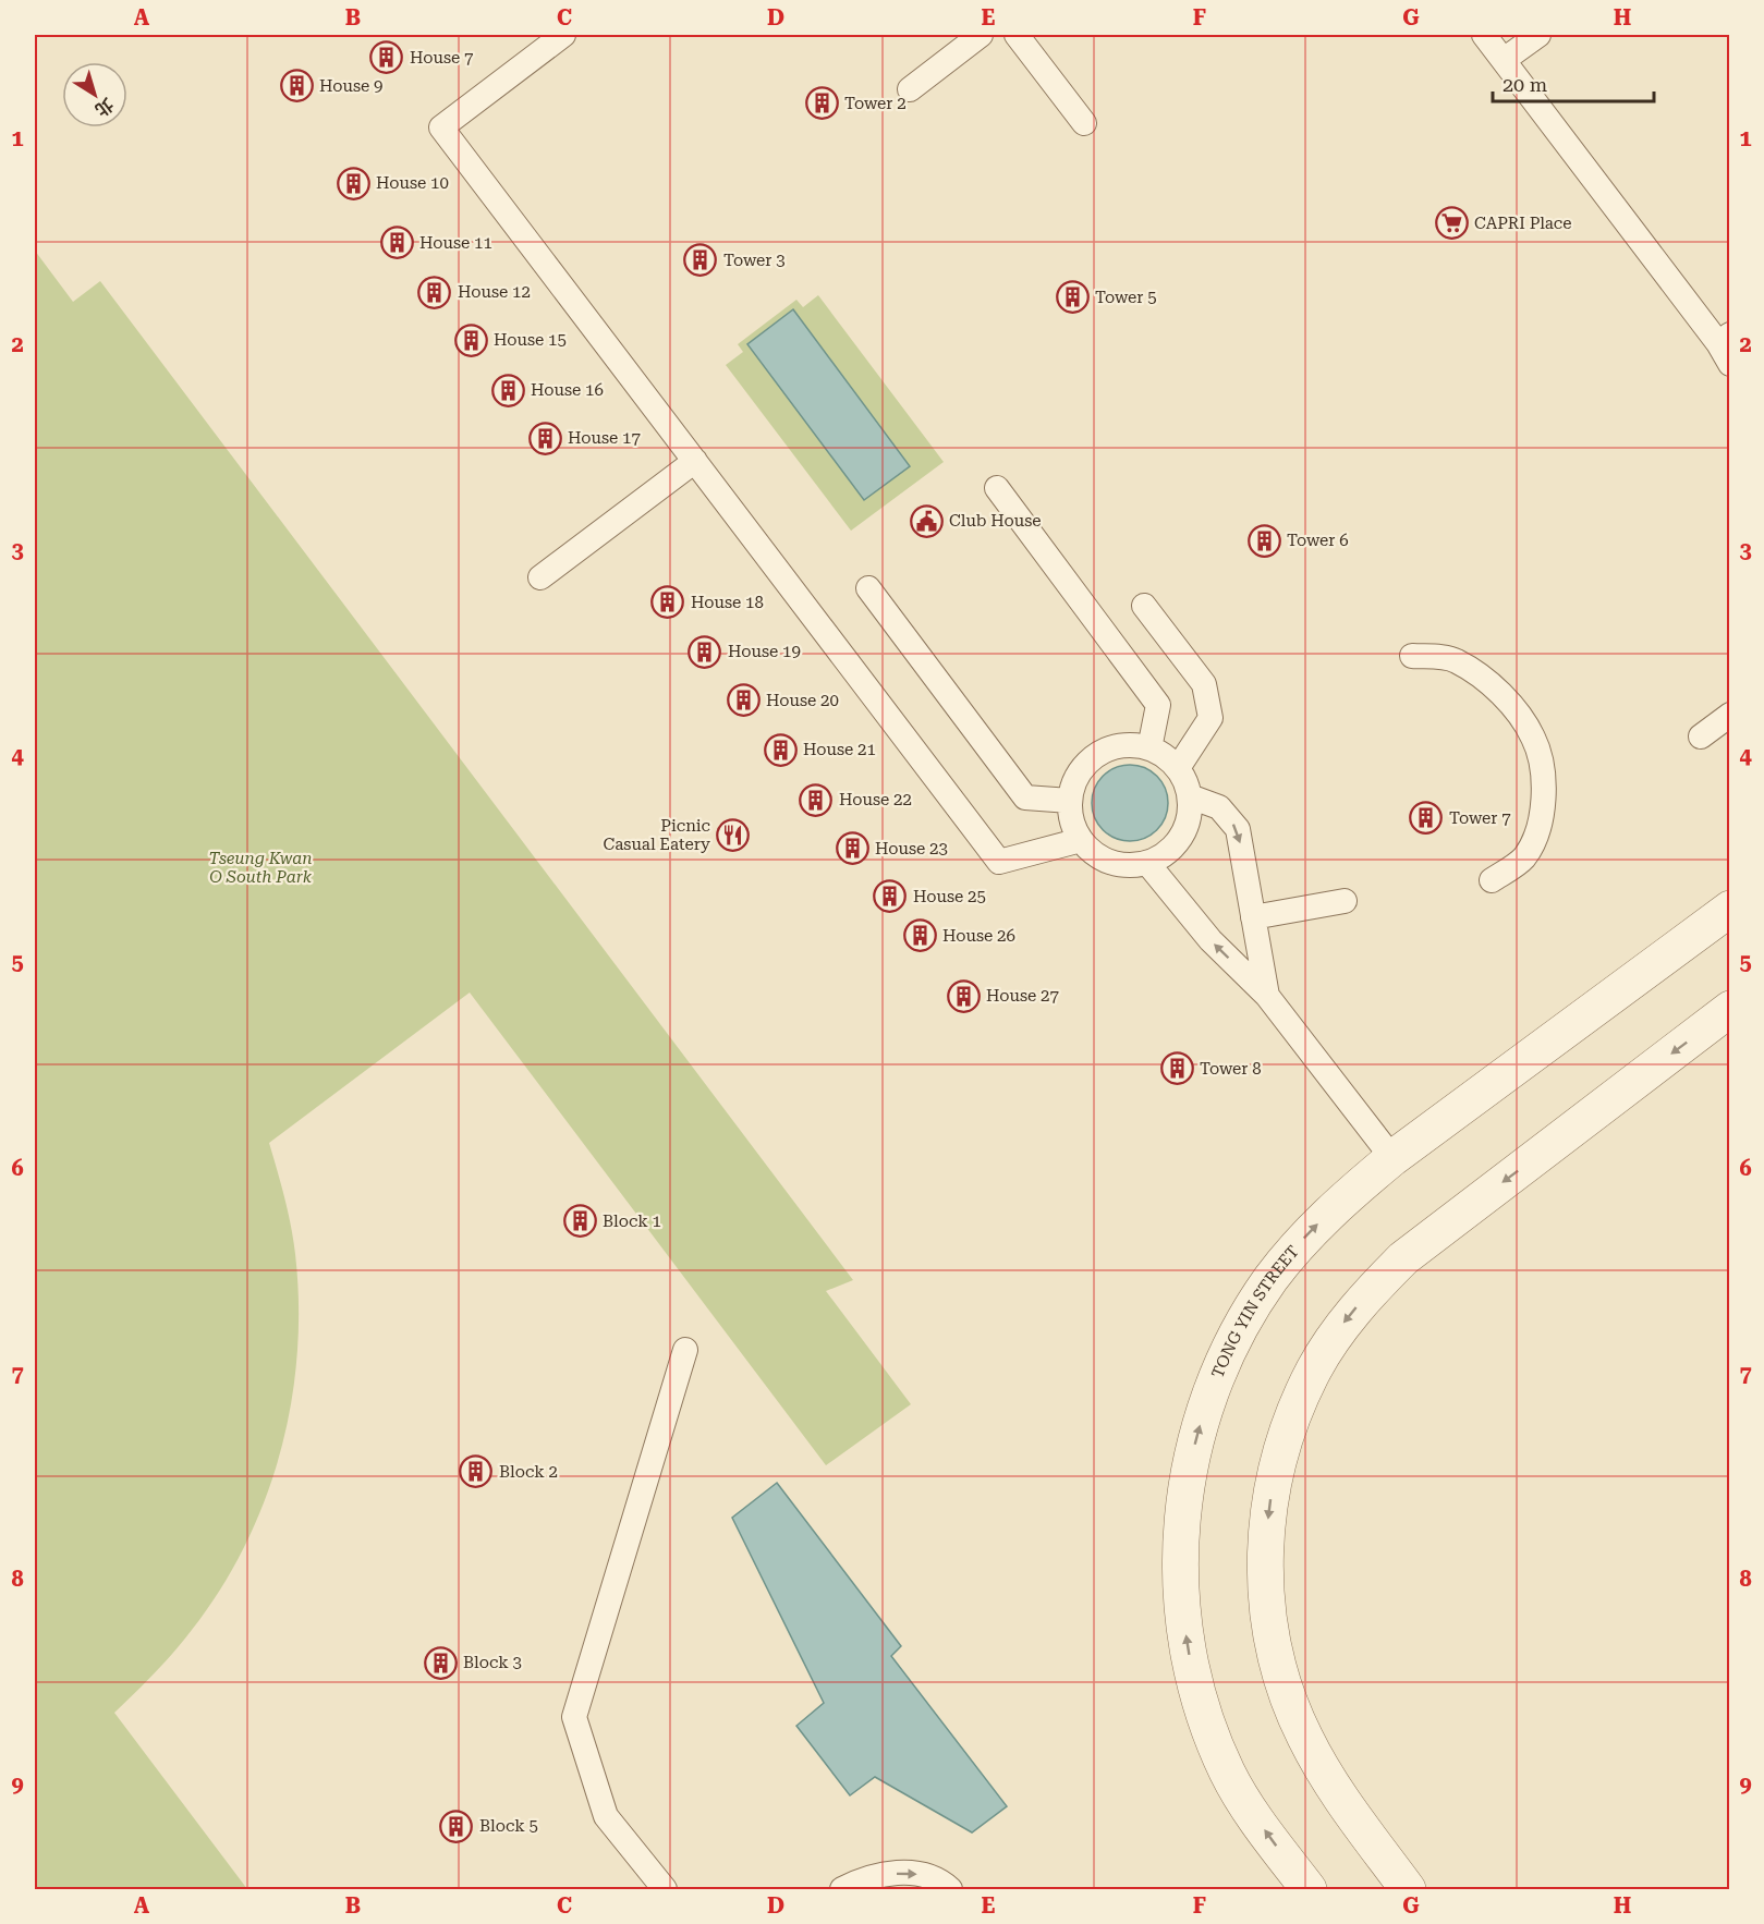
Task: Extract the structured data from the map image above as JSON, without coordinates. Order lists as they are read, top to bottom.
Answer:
{
  "streets": {
    "street": ["TONG YIN STREET"]
  },
  "one_way": ["TONG YIN STREET"],
  "parks": ["Tseung Kwan O South Park"],
  "places": {
    "building": [
      "House 7",
      "House 9",
      "Tower 2",
      "House 10",
      "House 11",
      "Tower 3",
      "House 12",
      "Tower 5",
      "House 15",
      "House 16",
      "House 17",
      "Tower 6",
      "House 18",
      "House 19",
      "House 20",
      "House 21",
      "House 22",
      "Tower 7",
      "House 23",
      "House 25",
      "House 26",
      "House 27",
      "Tower 8",
      "Block 1",
      "Block 2",
      "Block 3",
      "Block 5"
    ],
    "supermarket": ["CAPRI Place"],
    "public building": ["Club House"],
    "restaurant": ["Picnic Casual Eatery"]
  },
  "scale_bar": "20 m",
  "north": "bottom right",
  "grid": {
    "columns": [
      "A",
      "B",
      "C",
      "D",
      "E",
      "F",
      "G",
      "H"
    ],
    "rows": [
      "1",
      "2",
      "3",
      "4",
      "5",
      "6",
      "7",
      "8",
      "9"
    ]
  }
}
